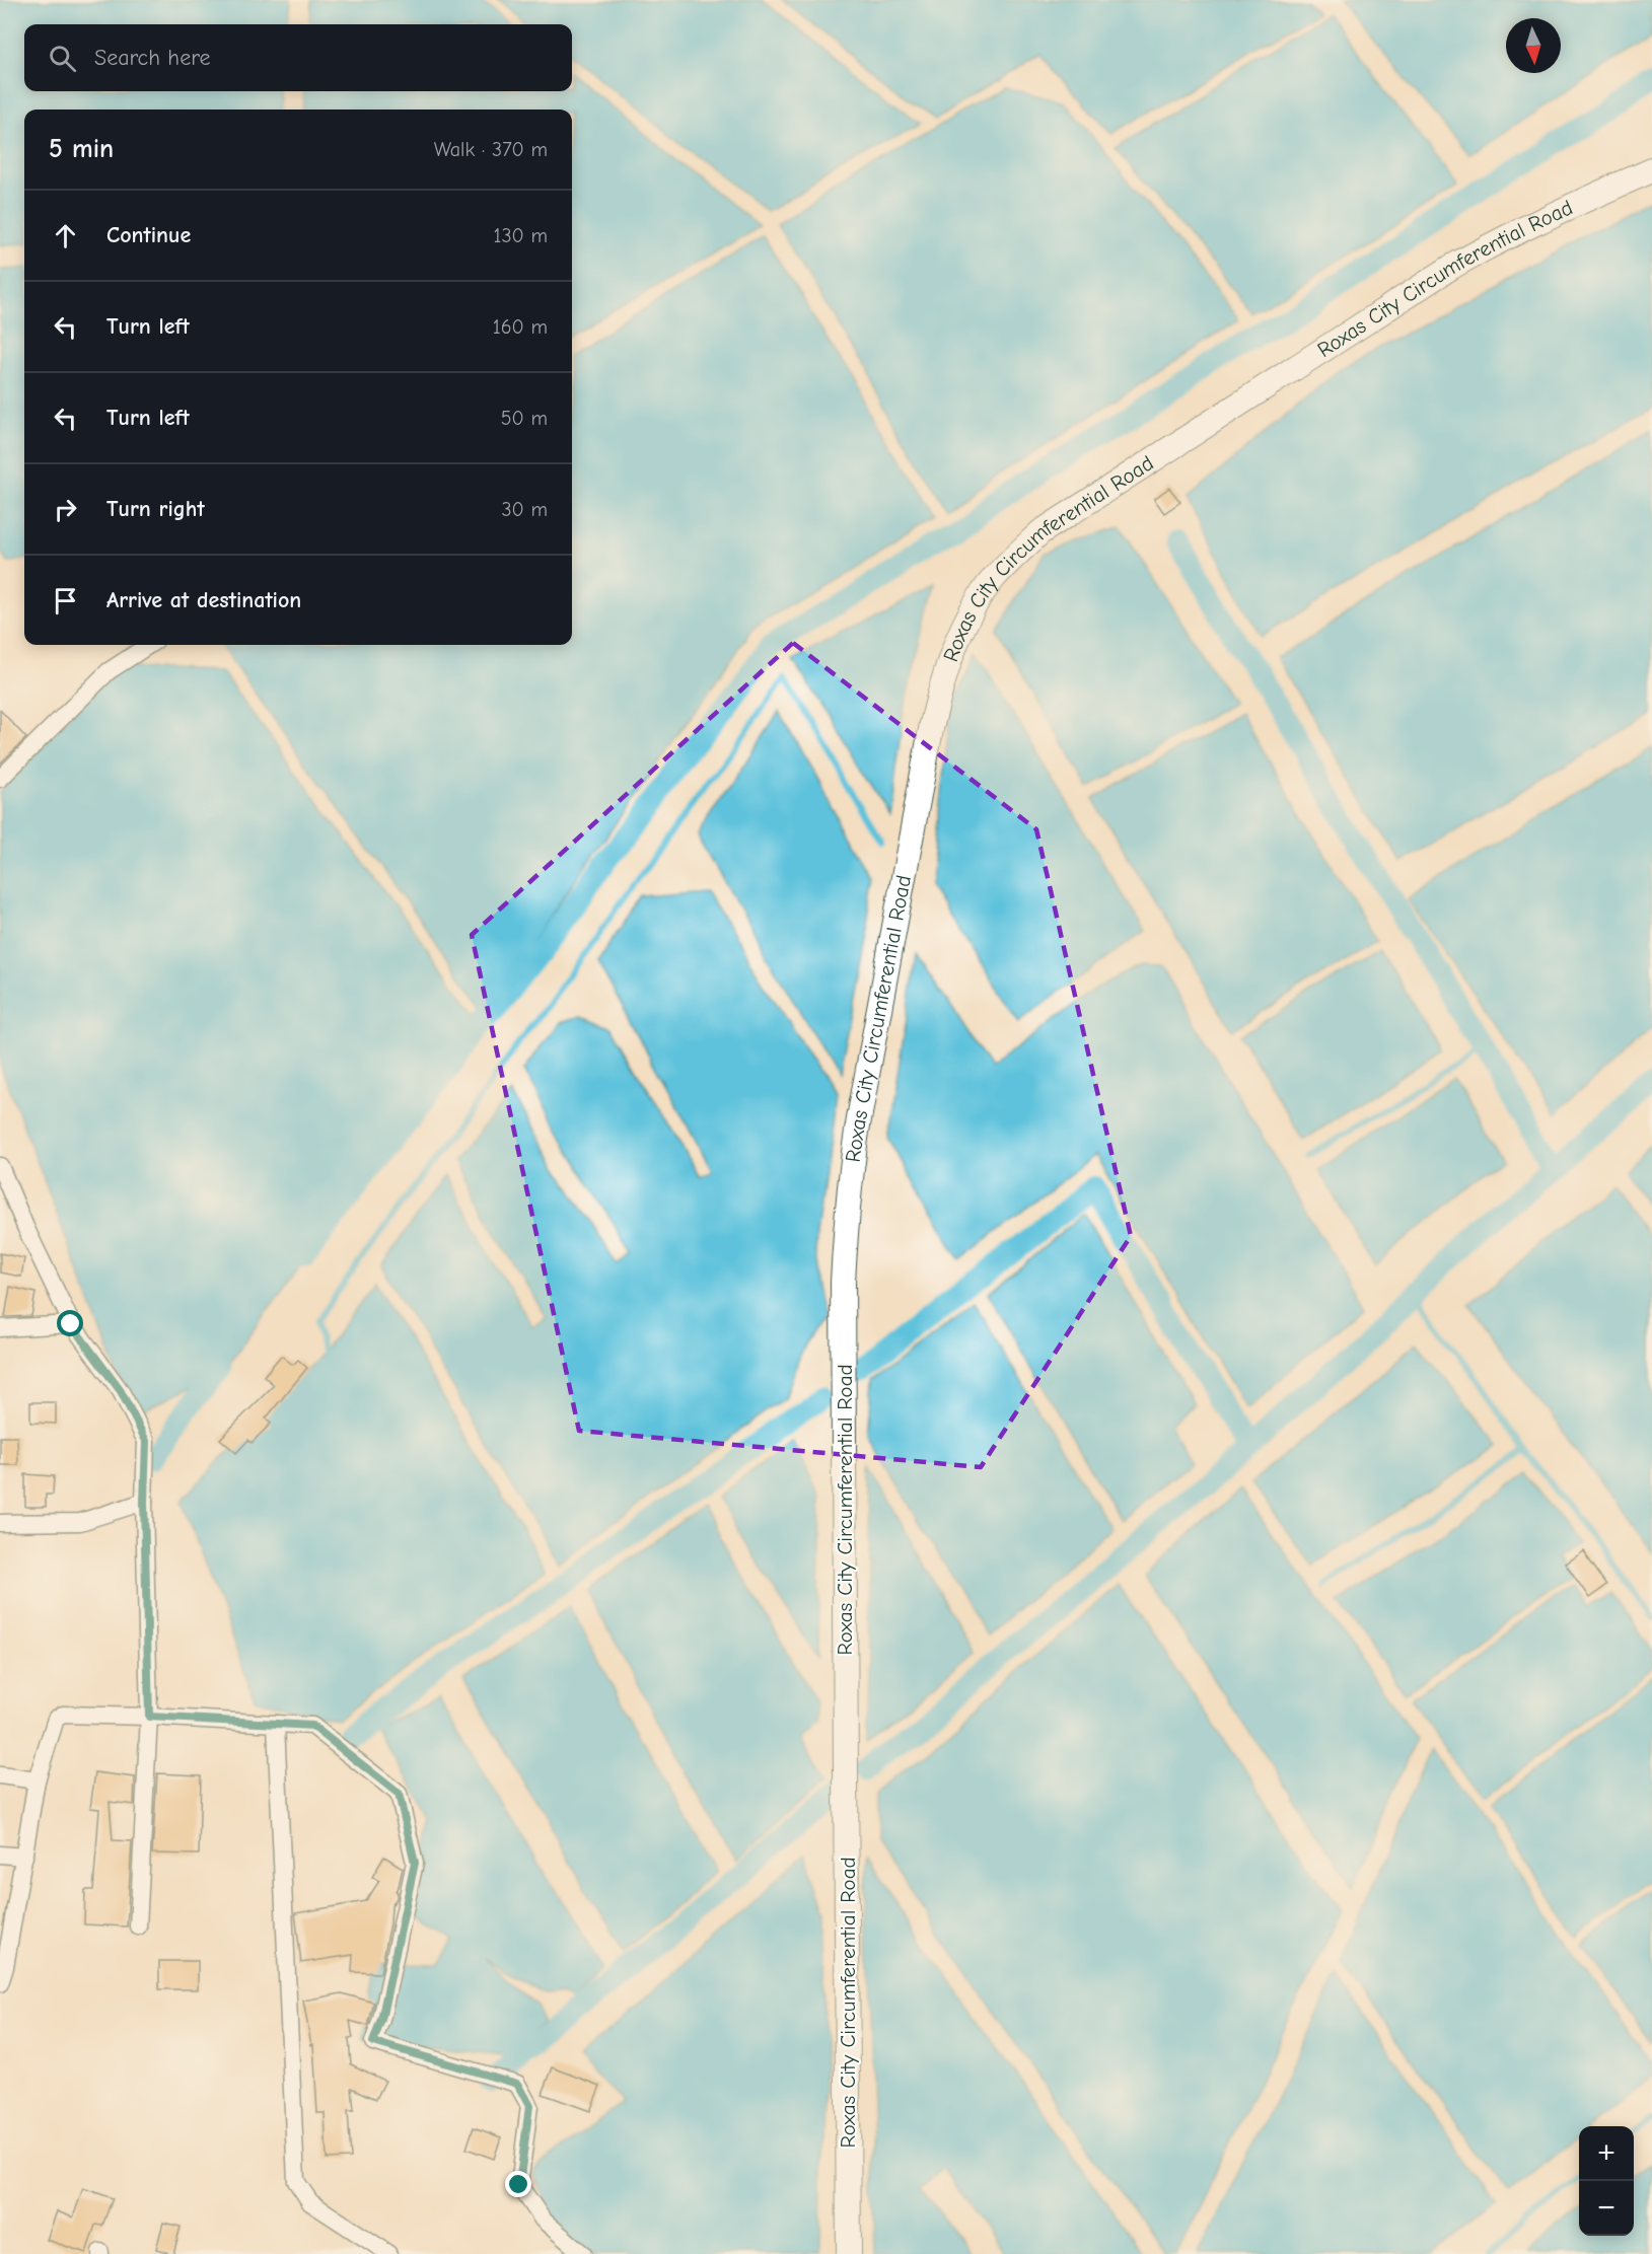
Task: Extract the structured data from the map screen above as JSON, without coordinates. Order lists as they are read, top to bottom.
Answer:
{
  "streets": {
    "main road": ["Roxas City Circumferential Road"]
  },
  "north": "bottom",
  "page": {
    "search": "Search here",
    "heading": ["5 min", "Walk · 370 m"],
    "list": [
      ["Continue", "130 m"],
      ["Turn left", "160 m"],
      ["Turn left", "50 m"],
      ["Turn right", "30 m"],
      "Arrive at destination"
    ],
    "map_buttons": ["+", "−"]
  }
}
